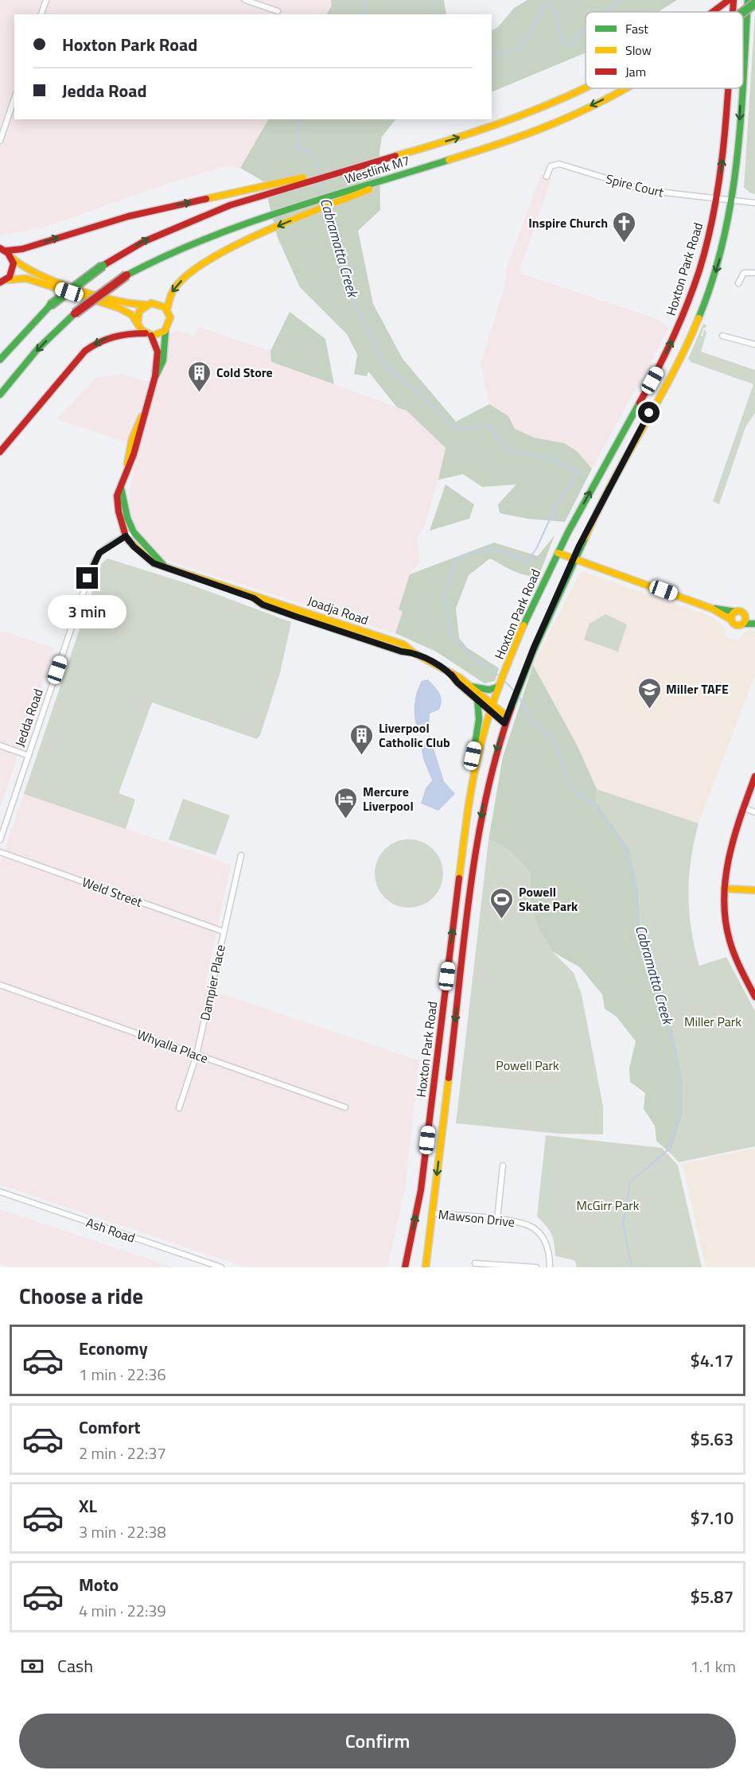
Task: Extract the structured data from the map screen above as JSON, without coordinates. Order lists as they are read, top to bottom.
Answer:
{
  "streets": {
    "main road": ["Westlink M7", "Hoxton Park Road", "Joadja Road"],
    "street": [
      "Spire Court",
      "Jedda Road",
      "Weld Street",
      "Dampier Place",
      "Whyalla Place",
      "Mawson Drive",
      "Ash Road"
    ]
  },
  "crossings": [
    ["Spire Court", "Hoxton Park Road"],
    ["Hoxton Park Road", "Joadja Road"],
    ["Hoxton Park Road", "Mawson Drive"],
    ["Joadja Road", "Jedda Road"],
    ["Weld Street", "Dampier Place"],
    ["Dampier Place", "Whyalla Place"]
  ],
  "water": ["Cabramatta Creek"],
  "parks": ["Miller Park", "Powell Park", "McGirr Park"],
  "places": {
    "church": ["Inspire Church"],
    "building": ["Cold Store", "Liverpool Catholic Club"],
    "school or university": ["Miller TAFE"],
    "hotel": ["Mercure Liverpool"],
    "sports": ["Powell Skate Park"]
  },
  "legend": ["Fast", "Slow", "Jam"],
  "page": {
    "banner": ["Hoxton Park Road", "Jedda Road"],
    "bubble": "3 min",
    "heading": "Choose a ride",
    "list": [
      {
        "name": "Economy",
        "note": "1 min · 22:36",
        "value": "$4.17"
      },
      {
        "name": "Comfort",
        "note": "2 min · 22:37",
        "value": "$5.63"
      },
      {
        "name": "XL",
        "note": "3 min · 22:38",
        "value": "$7.10"
      },
      {
        "name": "Moto",
        "note": "4 min · 22:39",
        "value": "$5.87"
      }
    ],
    "pay": ["Cash", "1.1 km"],
    "buttons": "Confirm"
  }
}
